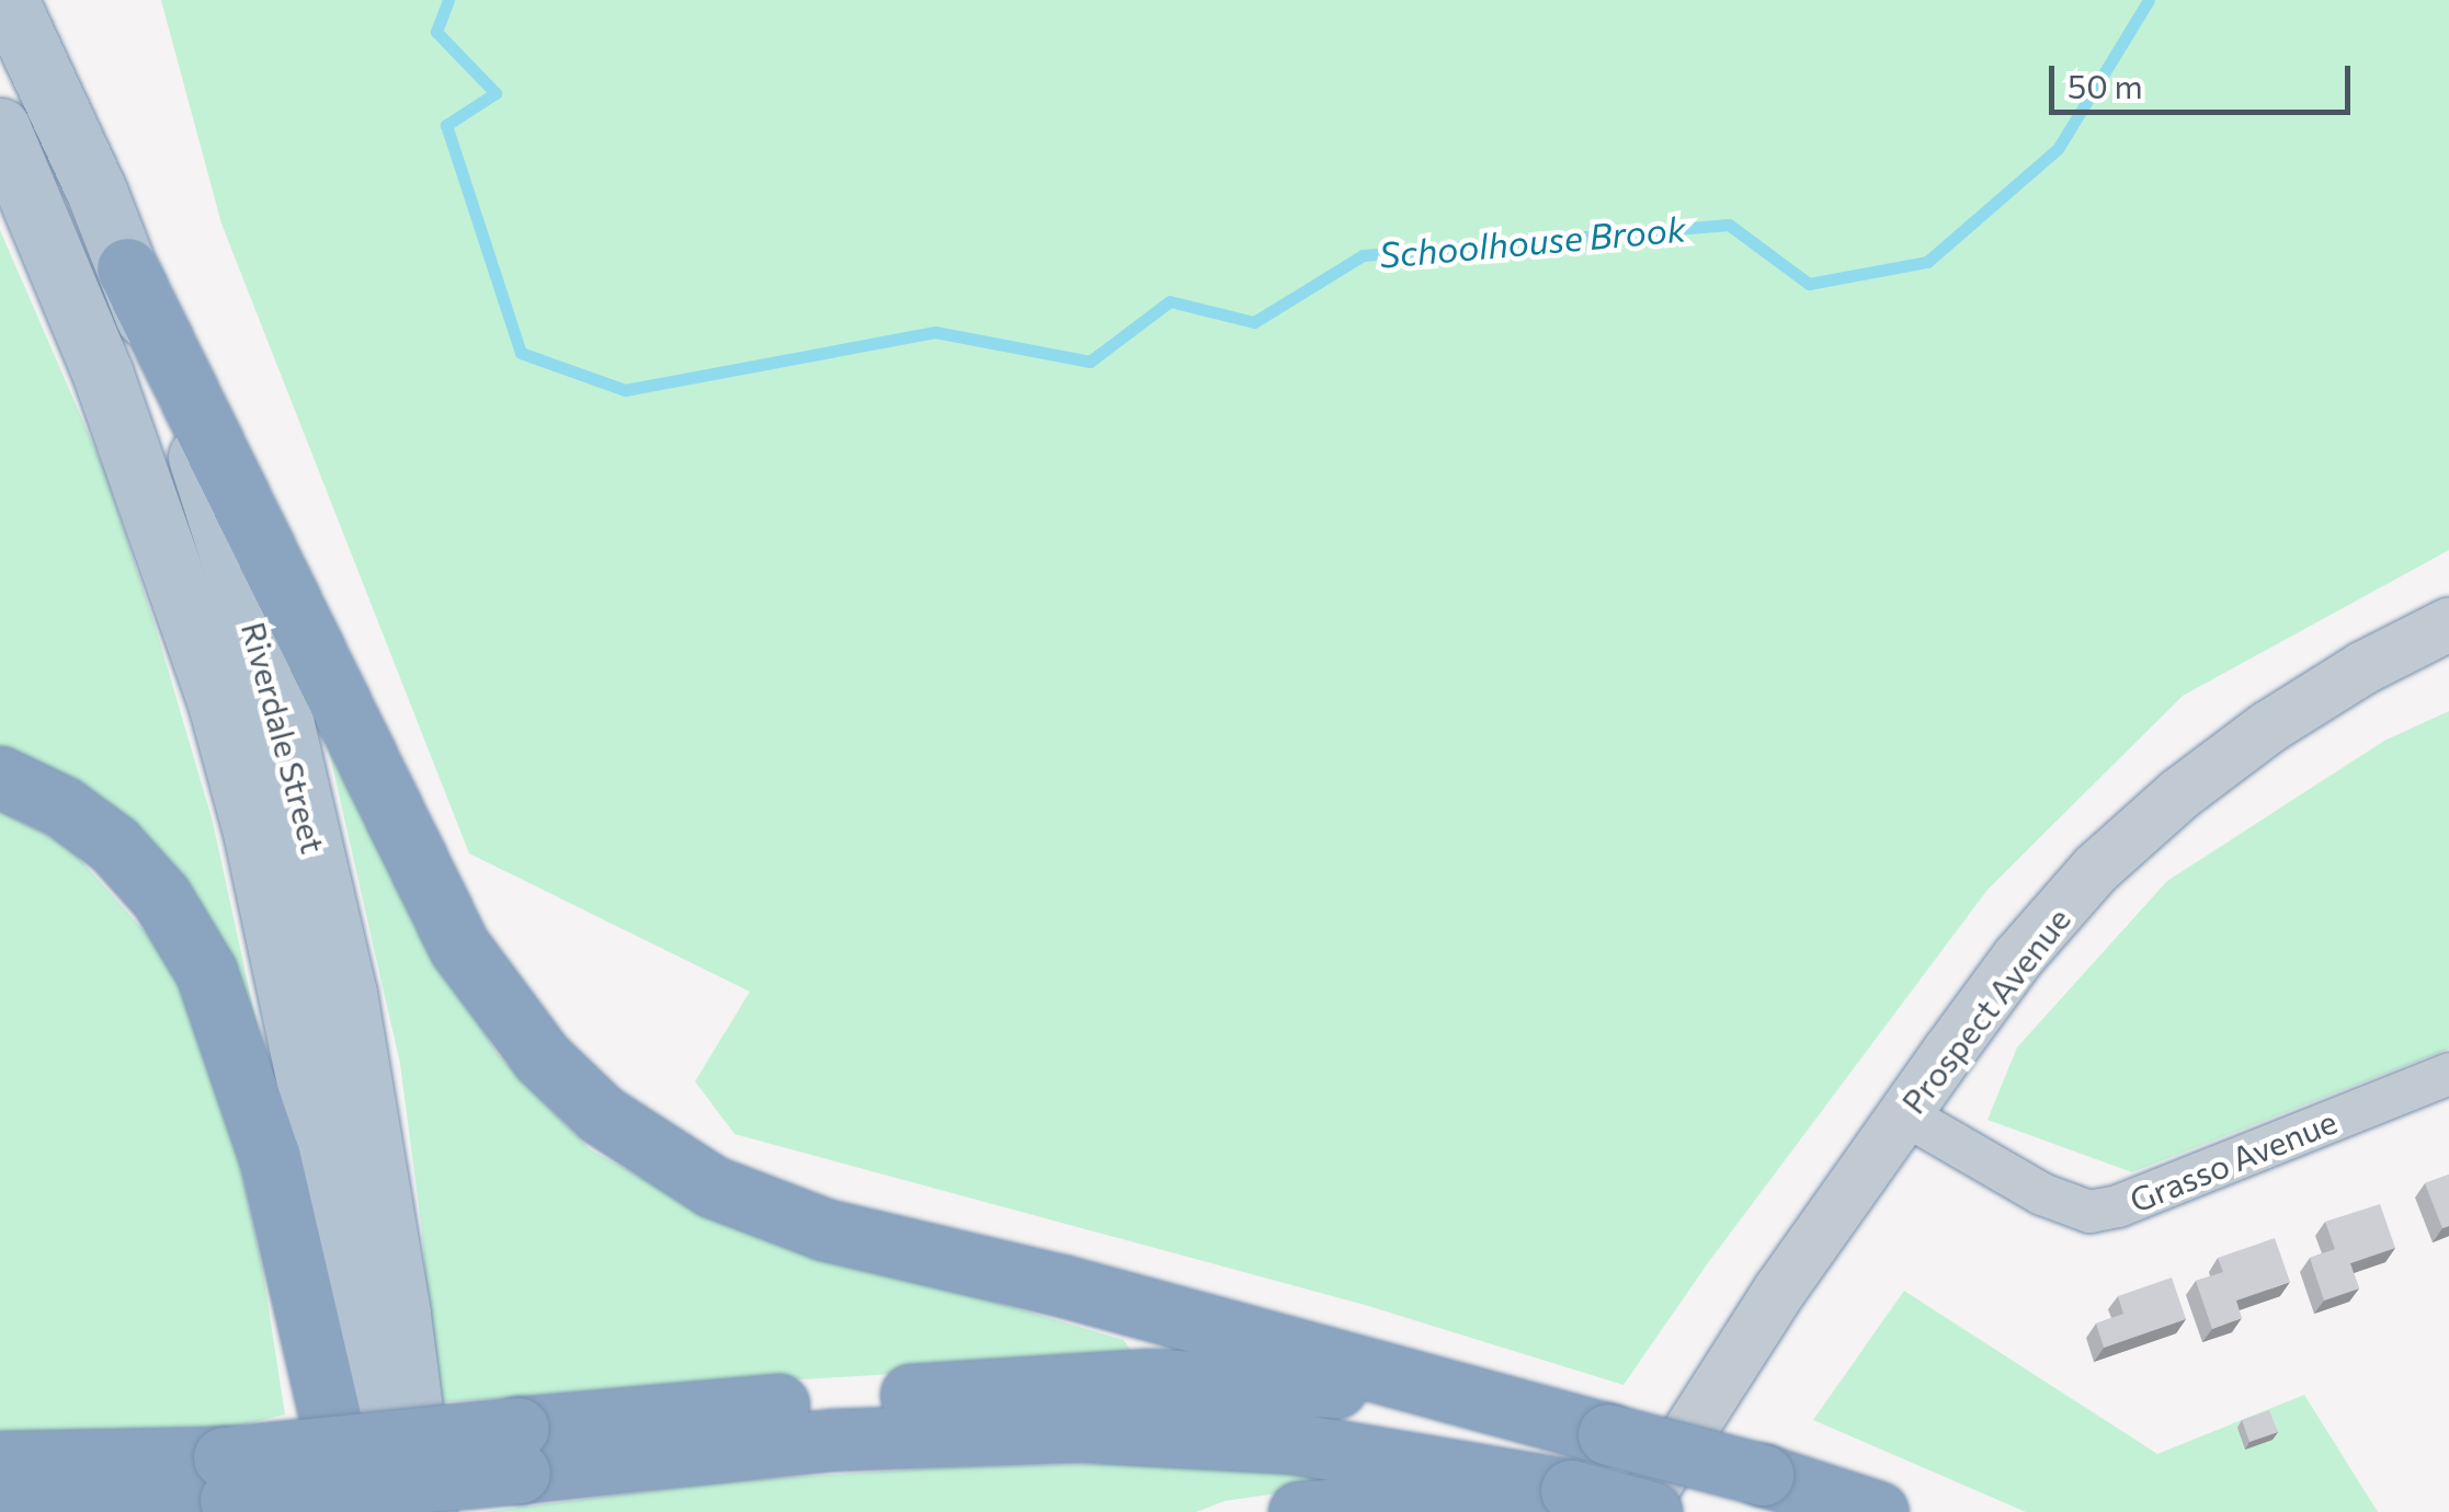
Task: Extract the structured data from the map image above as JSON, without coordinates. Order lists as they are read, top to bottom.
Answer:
{
  "streets": {
    "main road": ["Riverdale Street"],
    "street": ["Prospect Avenue", "Grasso Avenue"]
  },
  "crossings": [
    ["Prospect Avenue", "Grasso Avenue"]
  ],
  "water": ["Schoolhouse Brook"],
  "scale_bar": "50 m"
}
